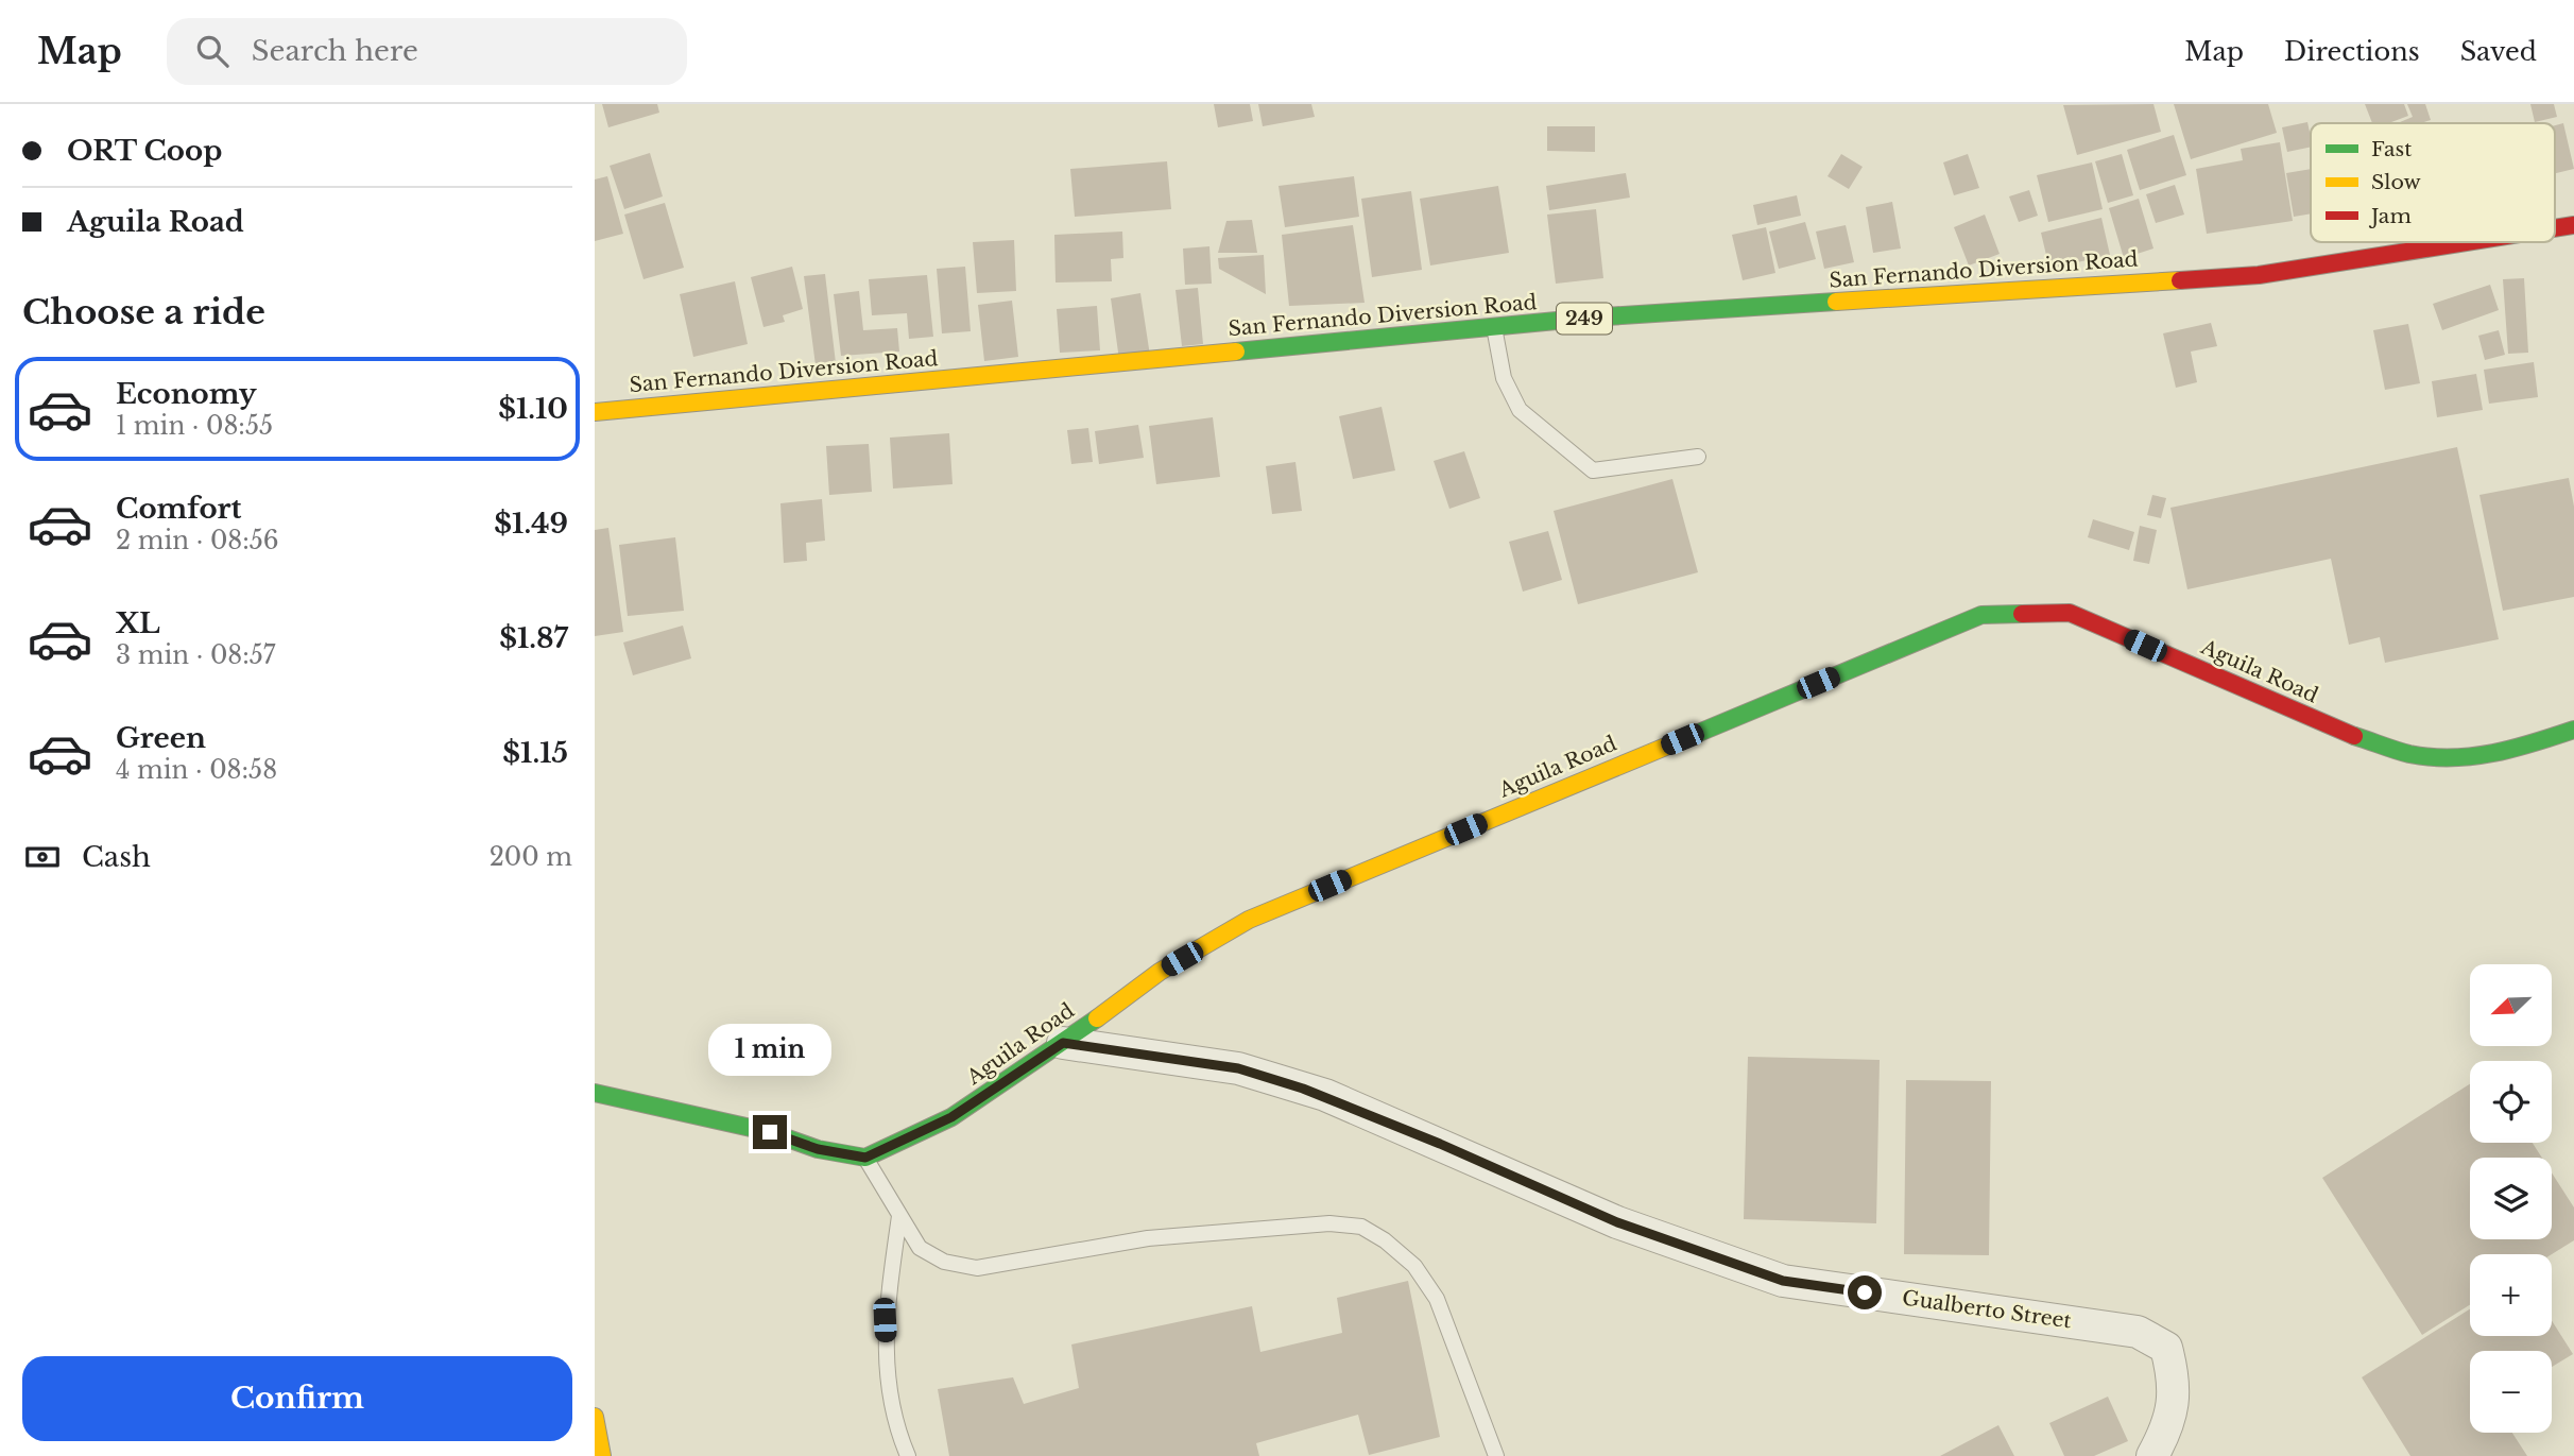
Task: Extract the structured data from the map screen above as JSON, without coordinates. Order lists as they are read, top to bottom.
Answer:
{
  "streets": {
    "main road": ["San Fernando Diversion Road", "249", "Aguila Road"],
    "street": ["Gualberto Street"]
  },
  "crossings": [
    ["Aguila Road", "Gualberto Street"]
  ],
  "legend": ["Fast", "Slow", "Jam"],
  "north": "bottom left",
  "page": {
    "header": "Map",
    "search": "Search here",
    "nav": ["Map", "Directions", "Saved"],
    "banner": ["ORT Coop", "Aguila Road"],
    "heading": "Choose a ride",
    "list": [
      {
        "name": "Economy",
        "note": "1 min · 08:55",
        "value": "$1.10"
      },
      {
        "name": "Comfort",
        "note": "2 min · 08:56",
        "value": "$1.49"
      },
      {
        "name": "XL",
        "note": "3 min · 08:57",
        "value": "$1.87"
      },
      {
        "name": "Green",
        "note": "4 min · 08:58",
        "value": "$1.15"
      }
    ],
    "pay": ["Cash", "200 m"],
    "map_buttons": ["+", "−"],
    "bubble": "1 min",
    "buttons": "Confirm"
  }
}
